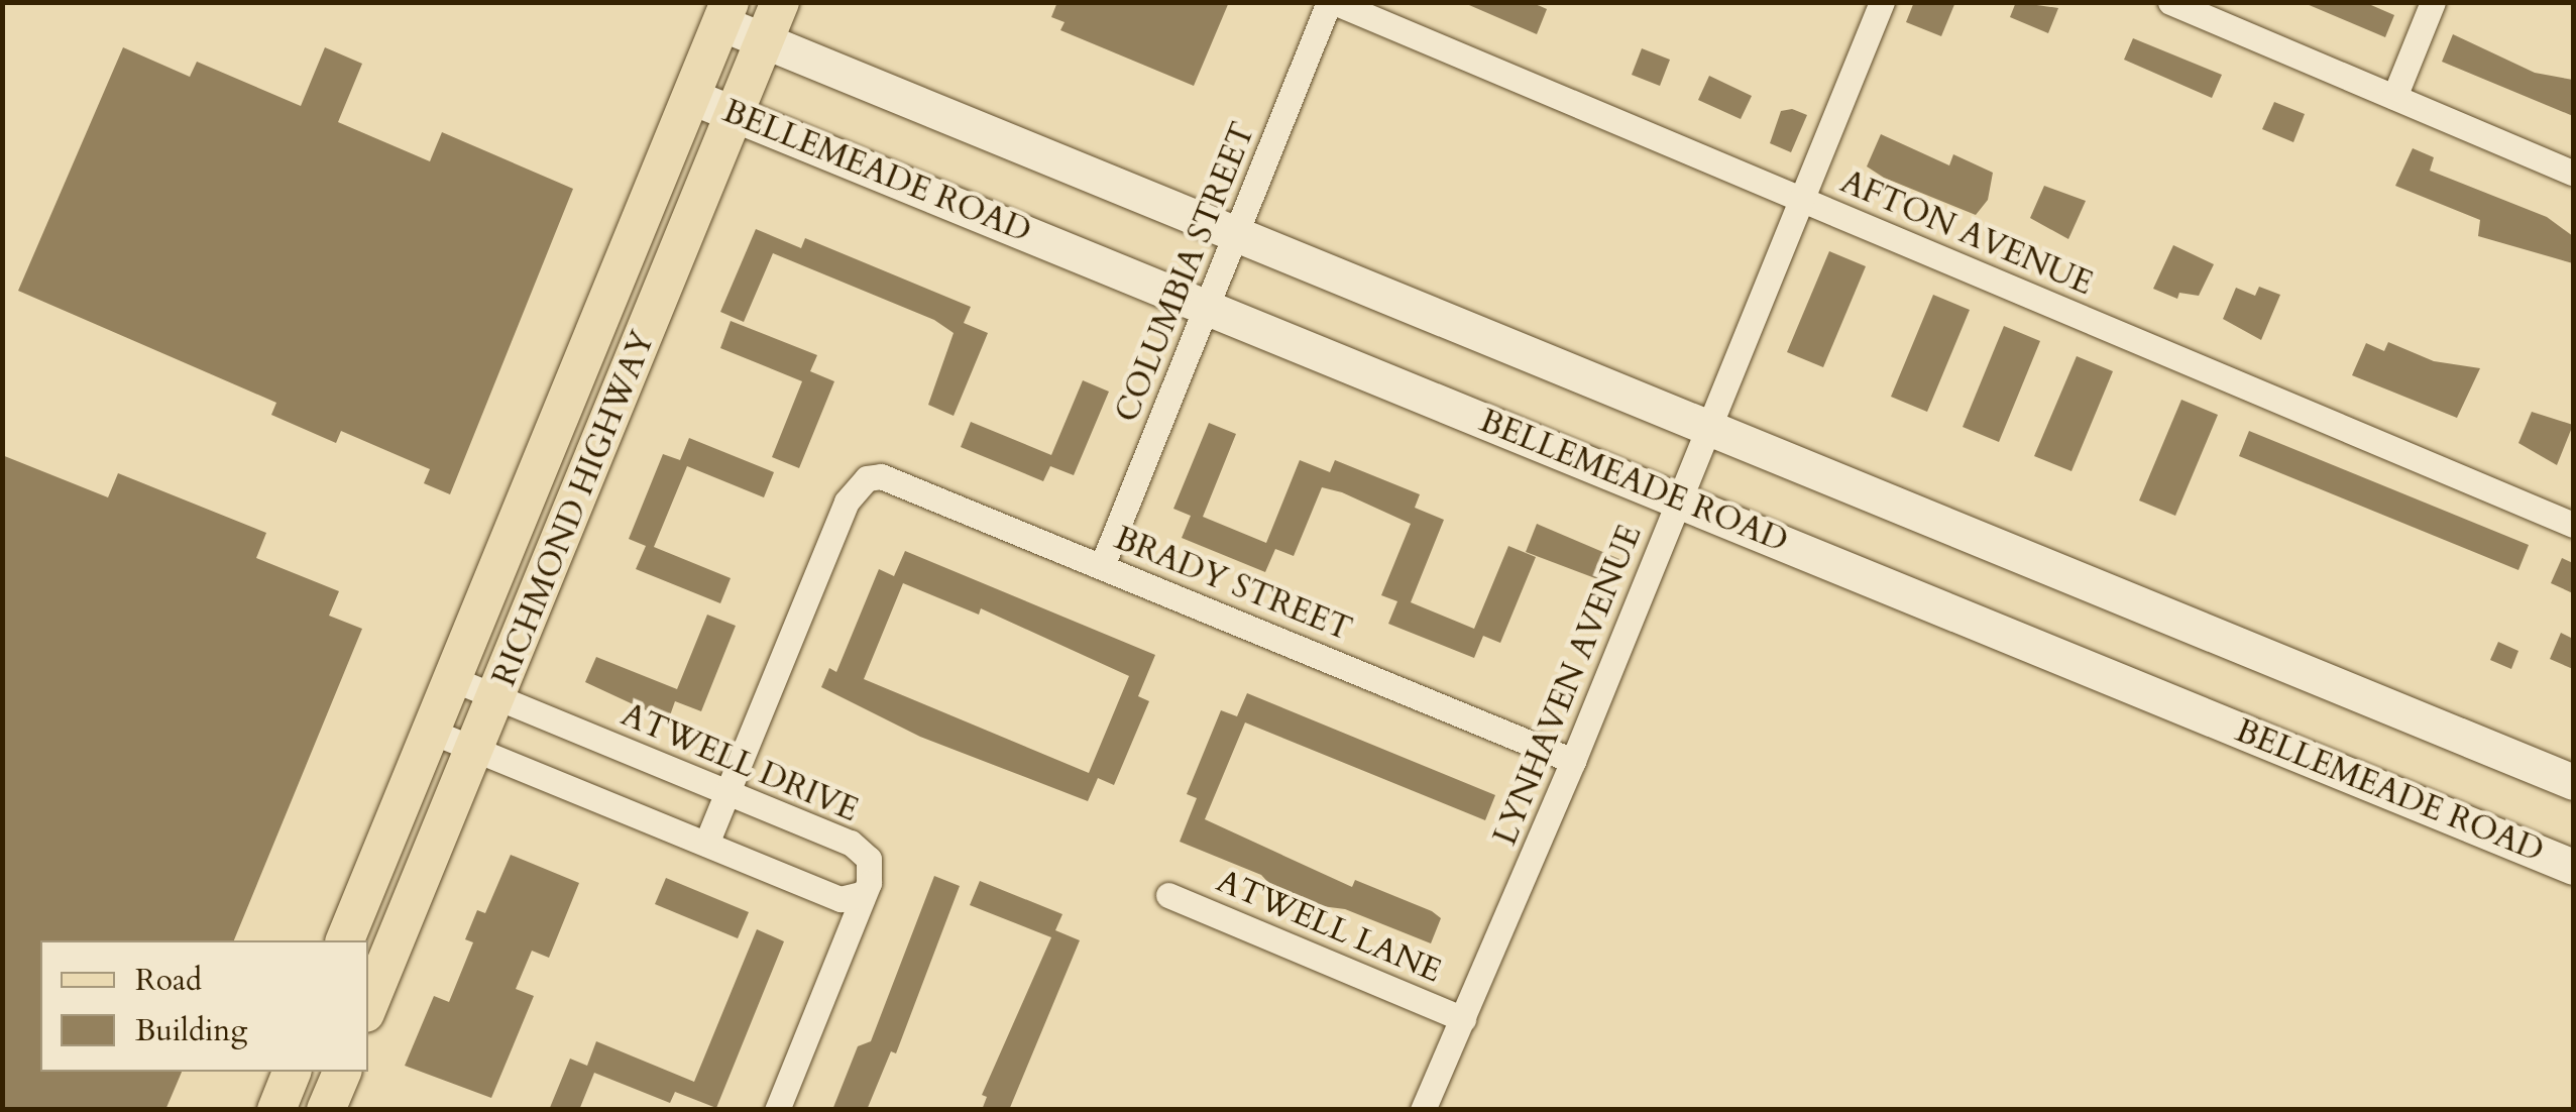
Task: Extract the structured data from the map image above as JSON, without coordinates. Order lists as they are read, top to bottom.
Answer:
{
  "streets": {
    "main road": ["BELLEMEADE ROAD", "RICHMOND HIGHWAY"],
    "street": [
      "AFTON AVENUE",
      "COLUMBIA STREET",
      "BRADY STREET",
      "LYNHAVEN AVENUE",
      "ATWELL DRIVE",
      "ATWELL LANE"
    ]
  },
  "crossings": [
    ["BELLEMEADE ROAD", "COLUMBIA STREET"],
    ["BELLEMEADE ROAD", "RICHMOND HIGHWAY"],
    ["BELLEMEADE ROAD", "LYNHAVEN AVENUE"],
    ["AFTON AVENUE", "COLUMBIA STREET"],
    ["AFTON AVENUE", "LYNHAVEN AVENUE"],
    ["COLUMBIA STREET", "BRADY STREET"],
    ["RICHMOND HIGHWAY", "ATWELL DRIVE"],
    ["BRADY STREET", "LYNHAVEN AVENUE"],
    ["BRADY STREET", "ATWELL DRIVE"],
    ["LYNHAVEN AVENUE", "ATWELL LANE"]
  ],
  "legend": ["Road", "Building"]
}
